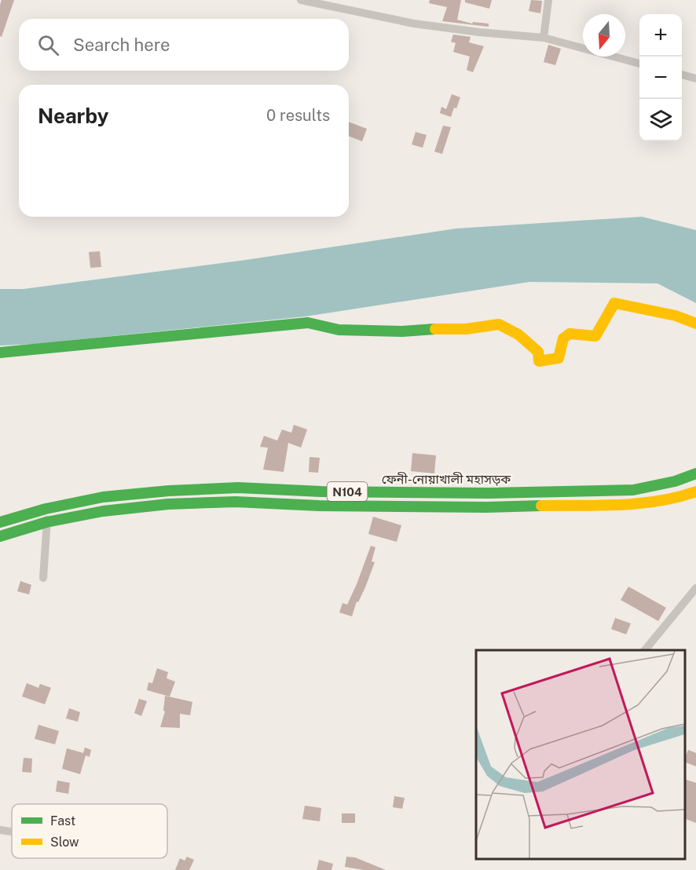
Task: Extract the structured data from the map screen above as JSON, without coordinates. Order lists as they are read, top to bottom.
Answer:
{
  "streets": {
    "main road": ["ফেনী-নোয়াখালী মহাসড়ক", "N104"]
  },
  "legend": ["Fast", "Slow"],
  "north": "bottom",
  "page": {
    "map_buttons": ["+", "−"],
    "search": "Search here",
    "heading": ["Nearby", "0 results"]
  }
}
